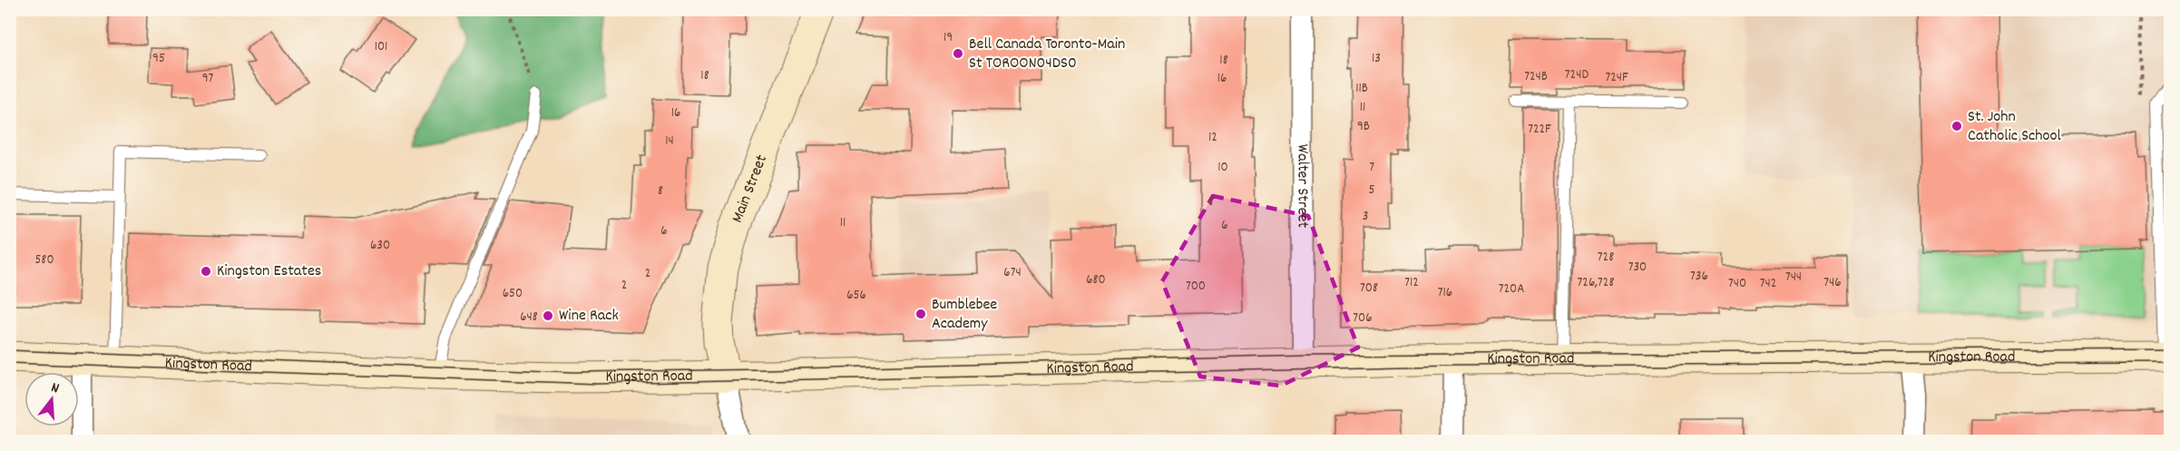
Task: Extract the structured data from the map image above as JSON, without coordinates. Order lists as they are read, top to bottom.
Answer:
{
  "streets": {
    "main road": ["Main Street", "Kingston Road"],
    "street": ["Walter Street"]
  },
  "crossings": [
    ["Walter Street", "Kingston Road"],
    ["Main Street", "Kingston Road"]
  ],
  "places": [
    "Bell Canada Toronto-Main St TOROON04DS0",
    "St. John Catholic School",
    "Kingston Estates",
    "Bumblebee Academy",
    "Wine Rack"
  ],
  "house_numbers": [
    "19",
    "101",
    "95",
    "13",
    "18",
    "724D",
    "18",
    "724B",
    "724F",
    "97",
    "16",
    "11B",
    "11",
    "16",
    "9B",
    "722F",
    "12",
    "14",
    "10",
    "7",
    "5",
    "8",
    "8",
    "3",
    "11",
    "6",
    "6",
    "630",
    "728",
    "580",
    "730",
    "674",
    "2",
    "736",
    "744",
    "680",
    "712",
    "726,728",
    "746",
    "740",
    "742",
    "2",
    "700",
    "708",
    "720A",
    "716",
    "650",
    "656",
    "648",
    "706"
  ],
  "north": "top"
}
